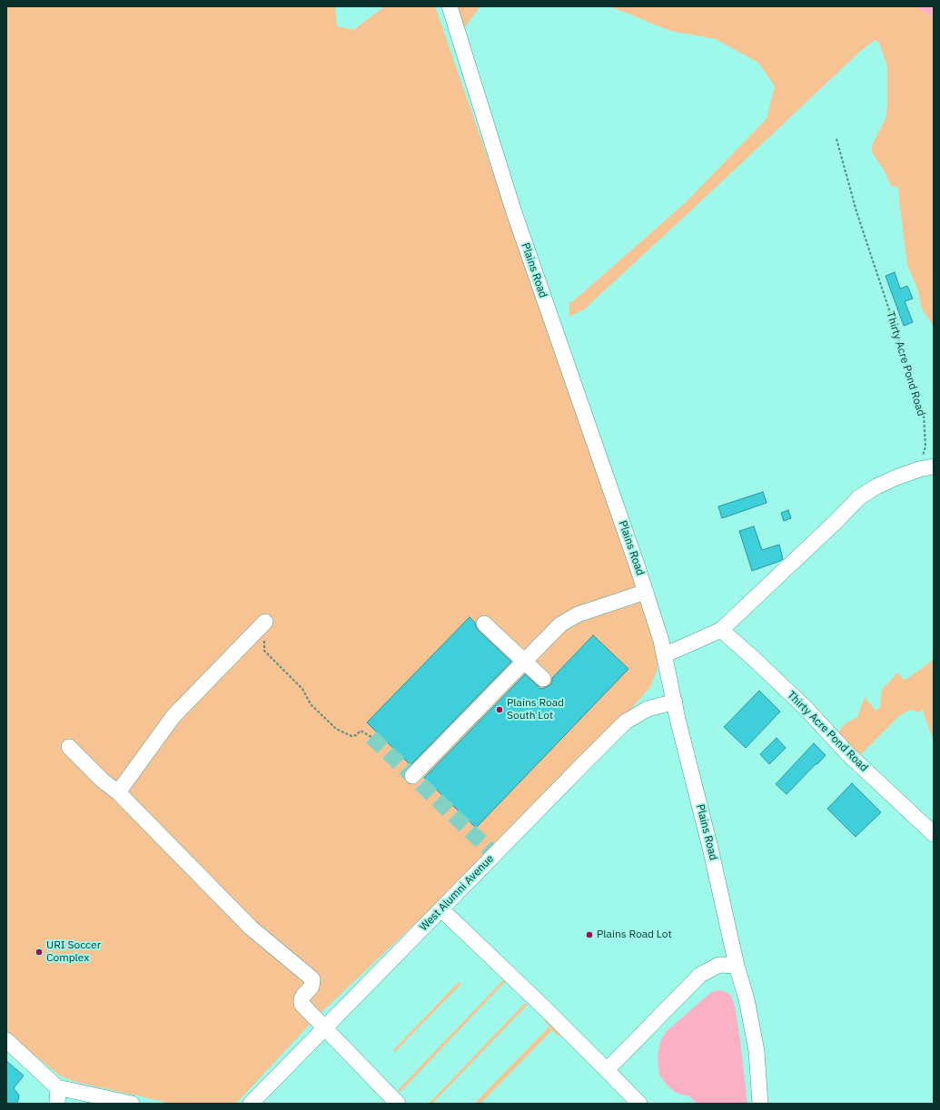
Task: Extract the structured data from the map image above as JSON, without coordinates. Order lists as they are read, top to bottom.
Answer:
{
  "streets": {
    "street": ["Plains Road", "Thirty Acre Pond Road", "West Alumni Avenue"]
  },
  "crossings": [
    ["Plains Road", "West Alumni Avenue"]
  ],
  "places": ["Plains Road South Lot", "Plains Road Lot", "URI Soccer Complex"]
}
